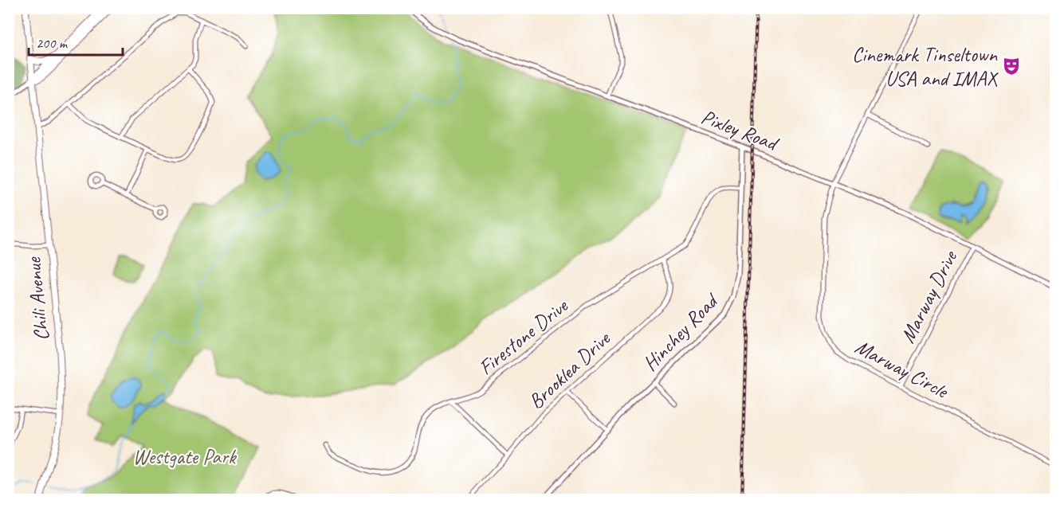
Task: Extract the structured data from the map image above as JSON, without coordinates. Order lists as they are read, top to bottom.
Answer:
{
  "streets": {
    "main road": ["Chili Avenue"],
    "street": [
      "Pixley Road",
      "Marway Drive",
      "Hinchey Road",
      "Firestone Drive",
      "Marway Circle",
      "Brooklea Drive"
    ]
  },
  "crossings": [
    ["Pixley Road", "Marway Drive"],
    ["Pixley Road", "Hinchey Road"],
    ["Pixley Road", "Marway Circle"],
    ["Marway Drive", "Marway Circle"],
    ["Hinchey Road", "Firestone Drive"],
    ["Firestone Drive", "Brooklea Drive"]
  ],
  "parks": ["Westgate Park"],
  "places": {
    "theatre": ["Cinemark Tinseltown USA and IMAX"]
  },
  "scale_bar": "200 m"
}
